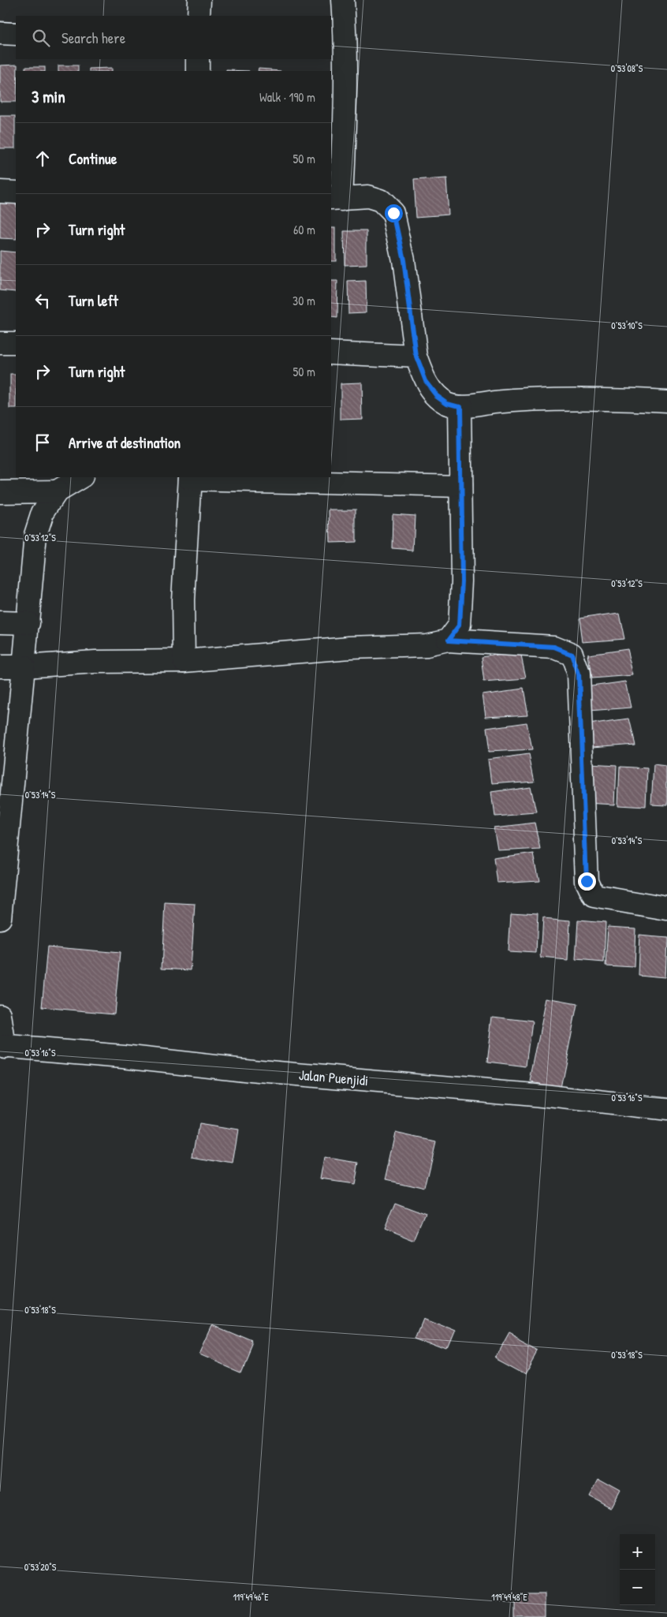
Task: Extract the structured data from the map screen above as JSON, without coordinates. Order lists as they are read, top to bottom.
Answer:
{
  "streets": {
    "street": ["Jalan Puenjidi"]
  },
  "page": {
    "search": "Search here",
    "heading": ["3 min", "Walk · 190 m"],
    "list": [
      ["Continue", "50 m"],
      ["Turn right", "60 m"],
      ["Turn left", "30 m"],
      ["Turn right", "50 m"],
      "Arrive at destination"
    ],
    "map_buttons": ["+", "−"]
  },
  "coordinates": [
    "0°53'08\"S",
    "0°53'10\"S",
    "0°53'12\"S",
    "0°53'14\"S",
    "0°53'16\"S",
    "0°53'18\"S",
    "0°53'20\"S",
    "119°49'46\"E",
    "119°49'48\"E"
  ]
}
